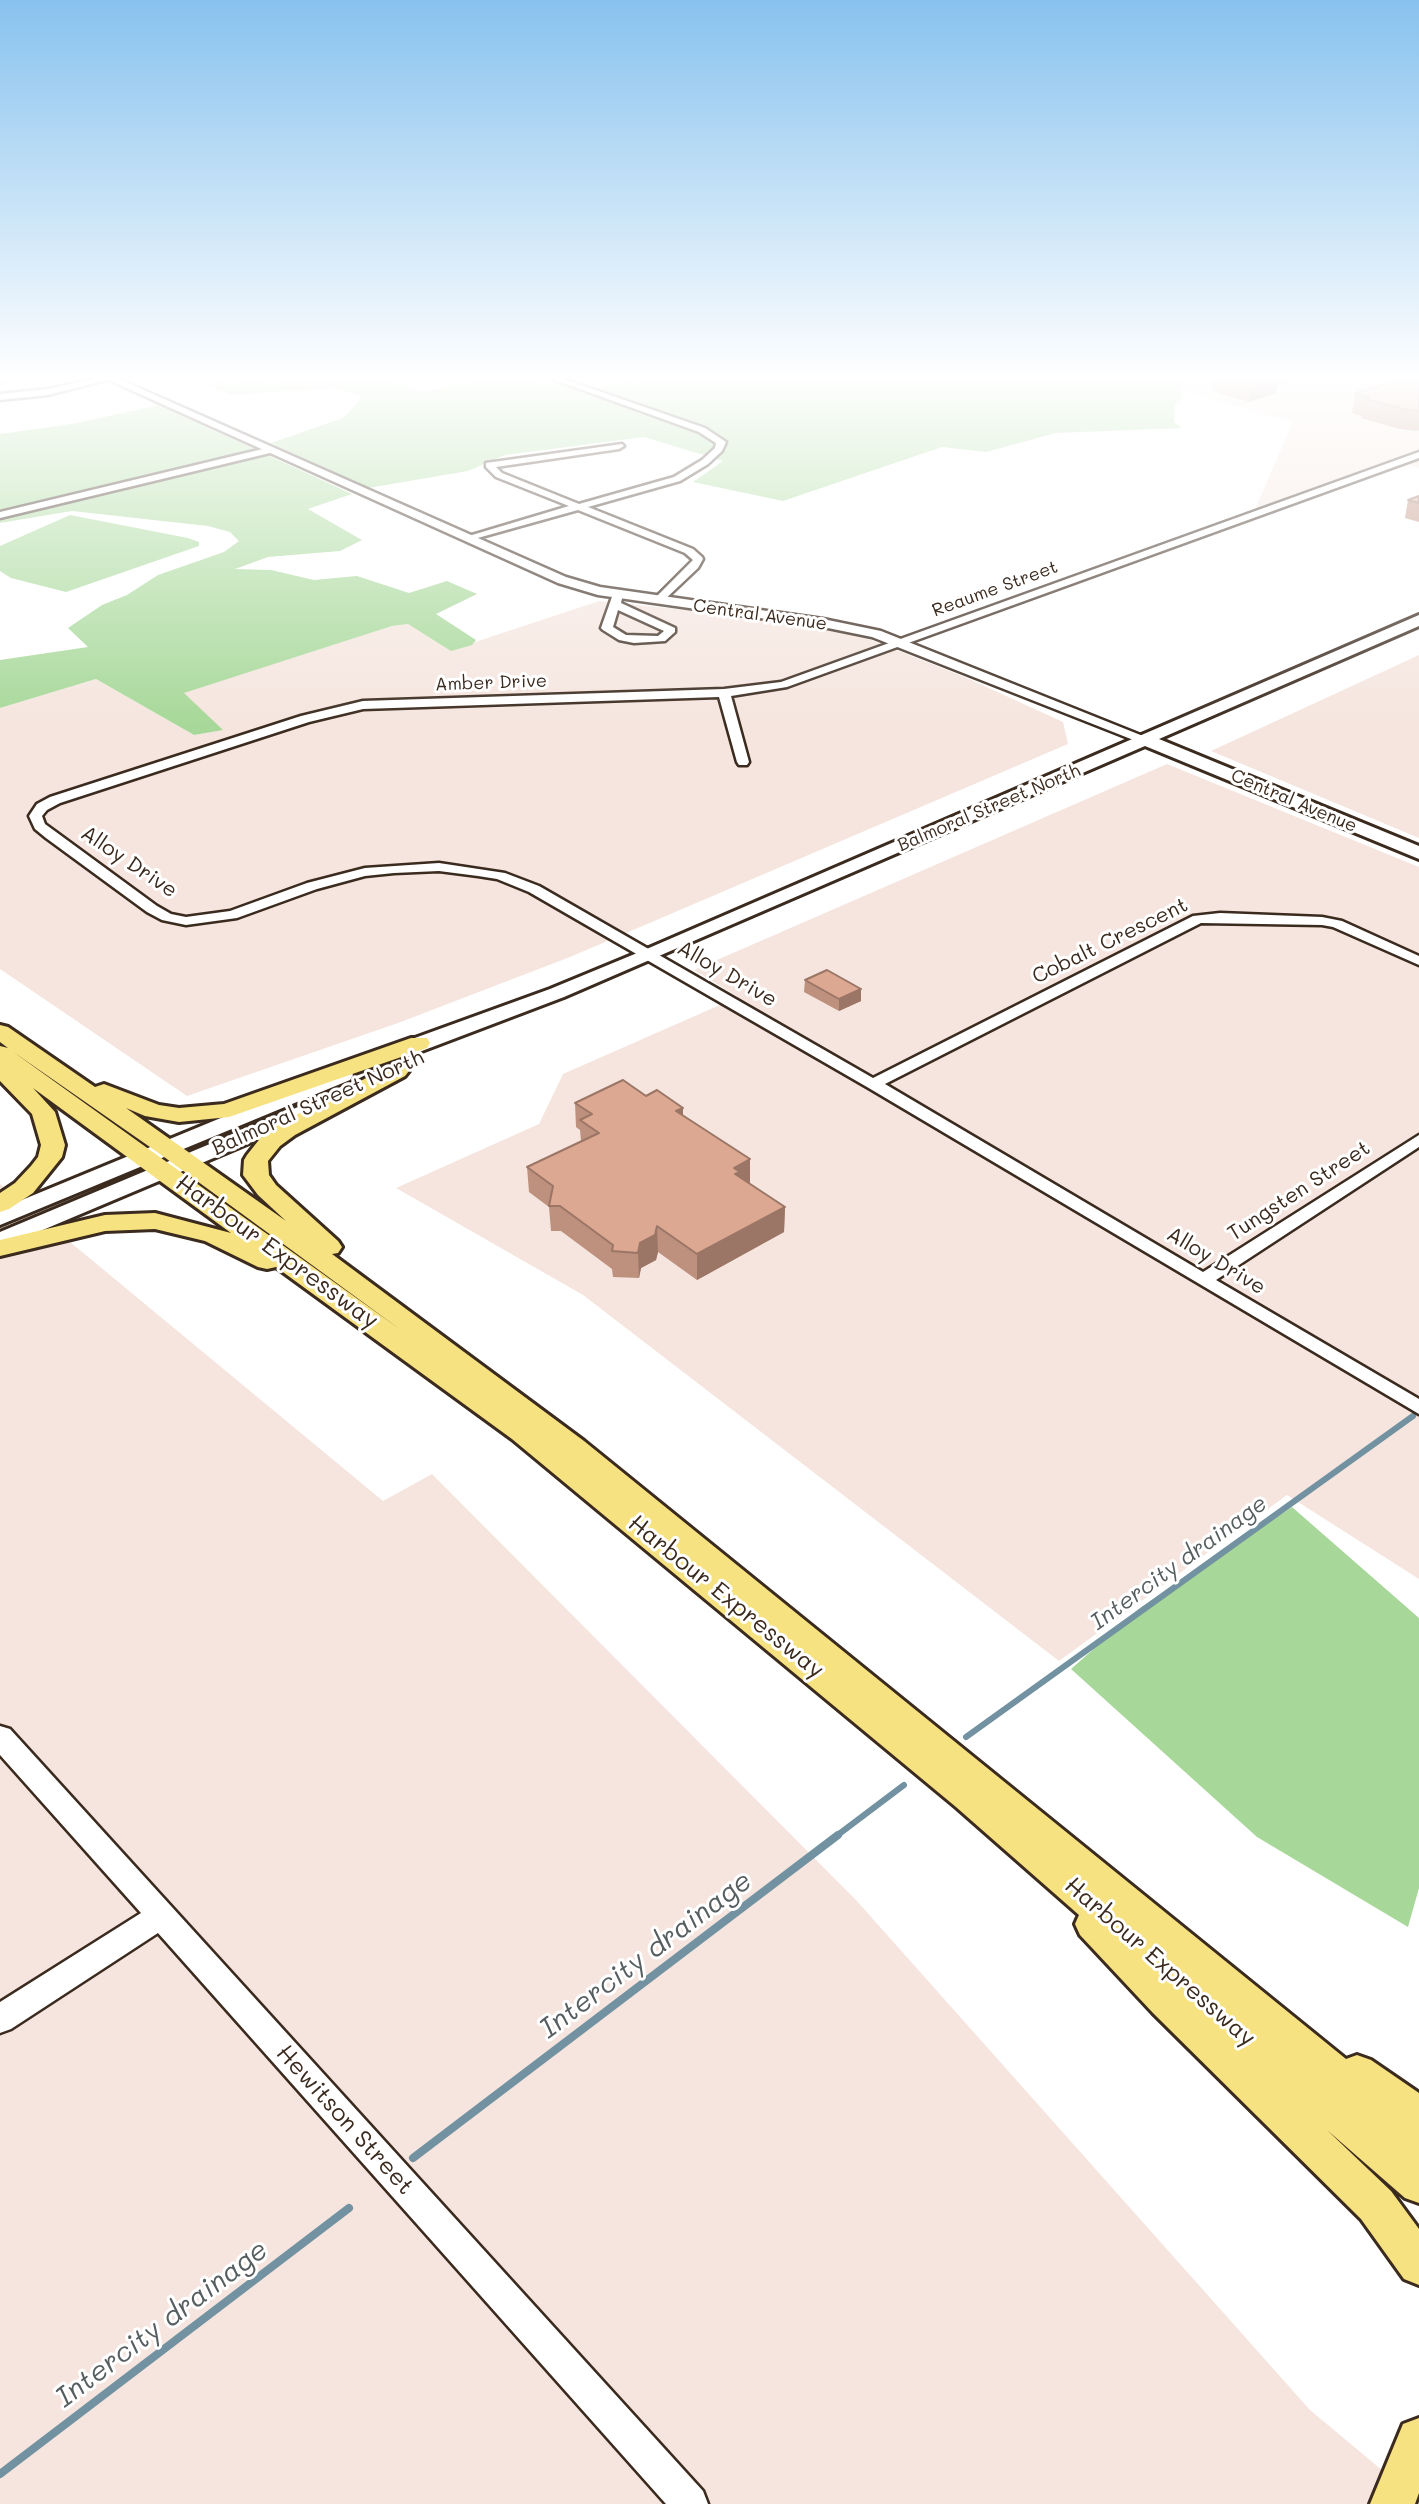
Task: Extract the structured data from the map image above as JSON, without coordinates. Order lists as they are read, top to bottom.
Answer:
{
  "streets": {
    "main road": ["Central Avenue", "Balmoral Street North", "Harbour Expressway"],
    "street": [
      "Reaume Street",
      "Amber Drive",
      "Alloy Drive",
      "Cobalt Crescent",
      "Tungsten Street",
      "Hewitson Street"
    ]
  },
  "crossings": [
    ["Reaume Street", "Central Avenue"],
    ["Reaume Street", "Amber Drive"],
    ["Central Avenue", "Amber Drive"],
    ["Central Avenue", "Balmoral Street North"],
    ["Amber Drive", "Alloy Drive"],
    ["Balmoral Street North", "Alloy Drive"],
    ["Balmoral Street North", "Harbour Expressway"],
    ["Alloy Drive", "Cobalt Crescent"],
    ["Alloy Drive", "Tungsten Street"]
  ],
  "water": ["Intercity drainage"]
}
